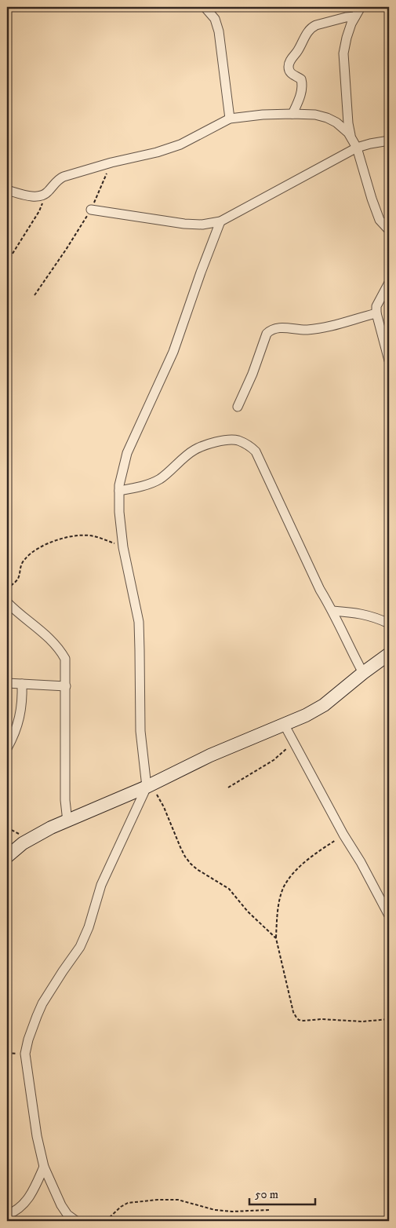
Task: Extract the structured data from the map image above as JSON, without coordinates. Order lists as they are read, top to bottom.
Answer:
{
  "scale_bar": "50 m"
}
